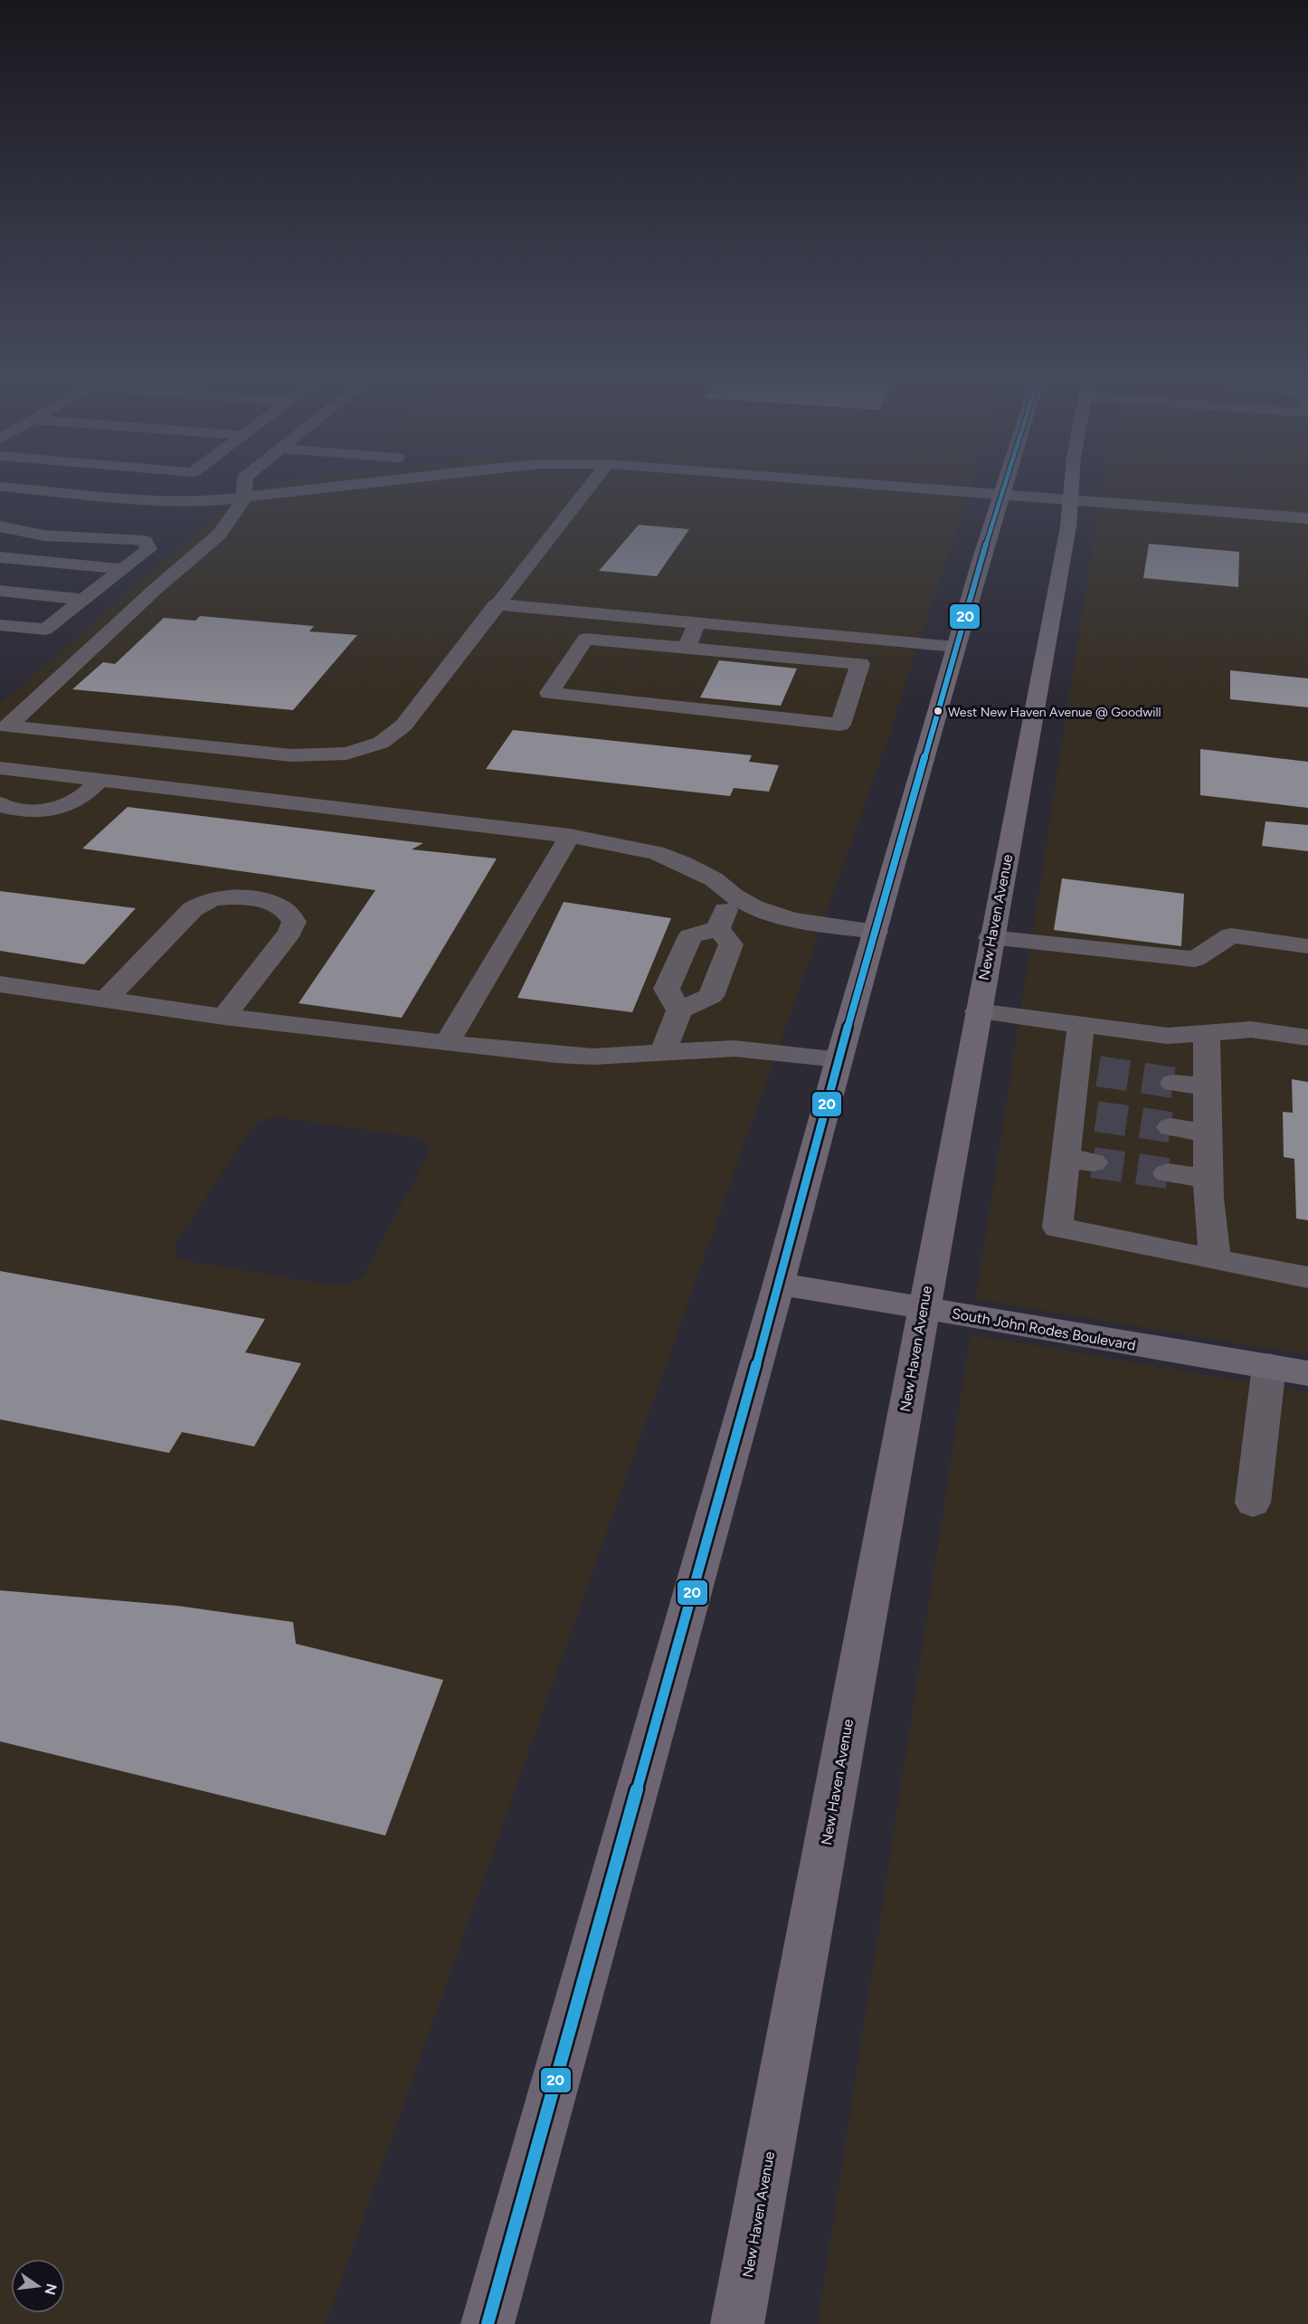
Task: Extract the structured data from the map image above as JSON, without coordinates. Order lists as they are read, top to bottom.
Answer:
{
  "streets": {
    "main road": ["New Haven Avenue", "South John Rodes Boulevard"]
  },
  "crossings": [
    ["New Haven Avenue", "South John Rodes Boulevard"]
  ],
  "places": ["West New Haven Avenue @ Goodwill"],
  "lines": ["transit line 20"],
  "north": "right"
}
